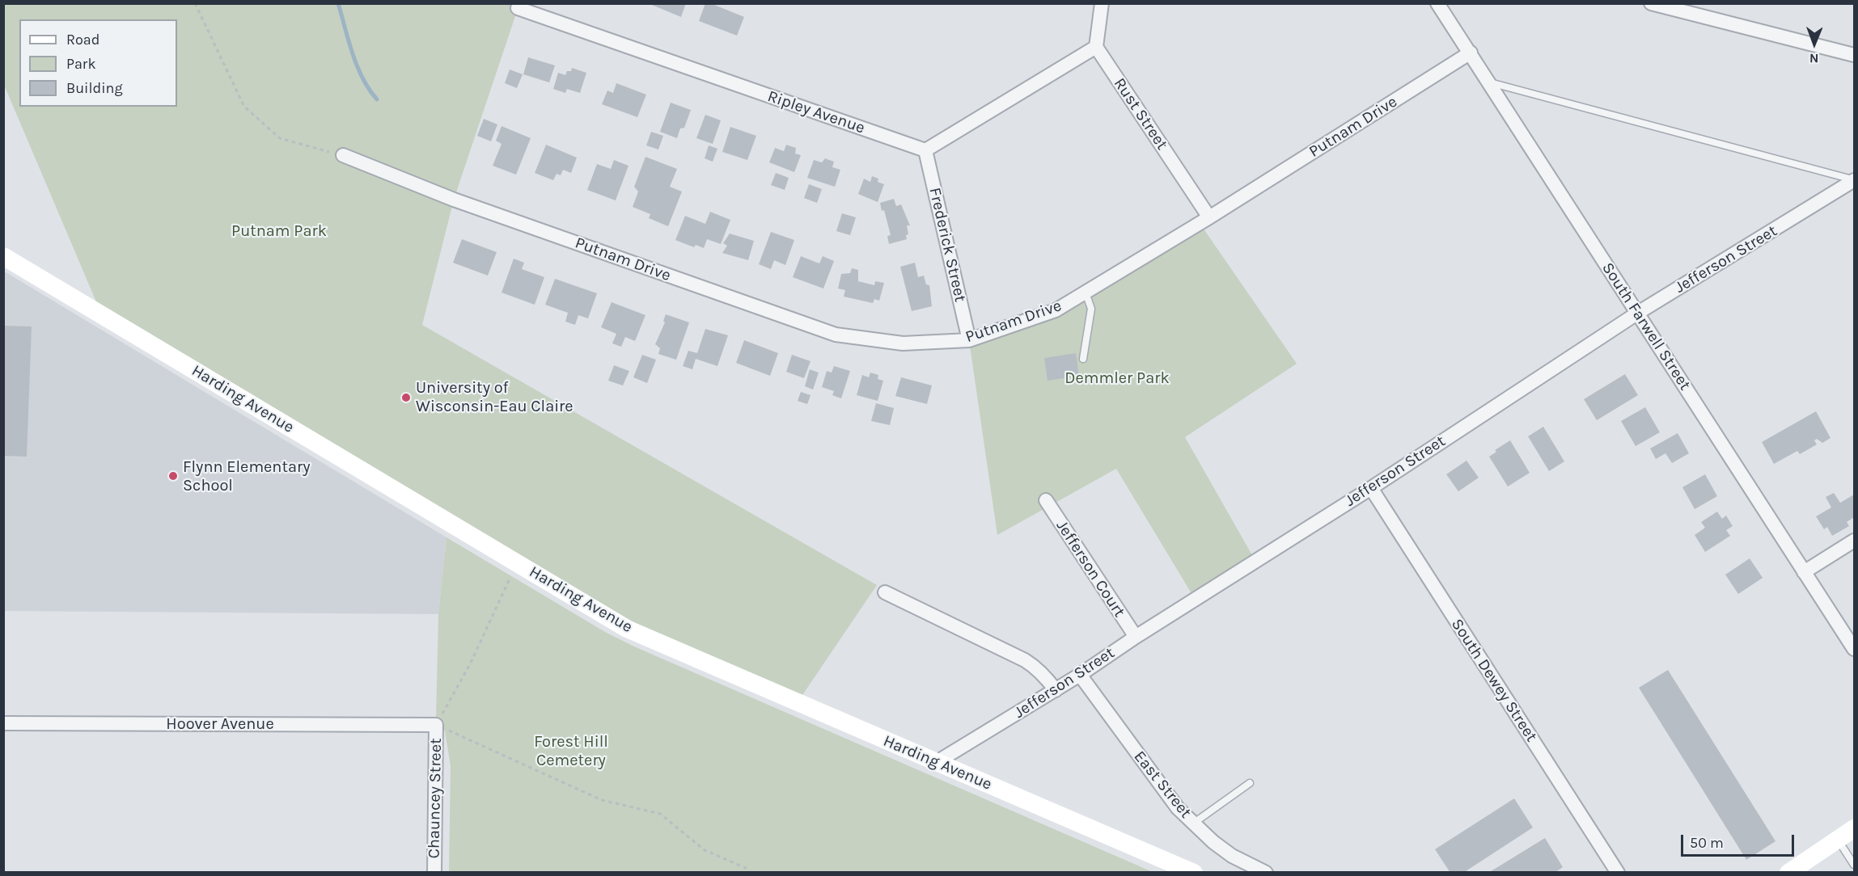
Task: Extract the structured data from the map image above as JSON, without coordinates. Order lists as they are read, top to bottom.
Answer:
{
  "streets": {
    "main road": ["Harding Avenue"],
    "street": [
      "Ripley Avenue",
      "Rust Street",
      "Putnam Drive",
      "Frederick Street",
      "Jefferson Street",
      "South Farwell Street",
      "Jefferson Court",
      "South Dewey Street",
      "Hoover Avenue",
      "East Street",
      "Chauncey Street"
    ]
  },
  "crossings": [
    ["Ripley Avenue", "Frederick Street"],
    ["Rust Street", "Putnam Drive"],
    ["Putnam Drive", "Frederick Street"],
    ["Putnam Drive", "South Farwell Street"],
    ["Jefferson Street", "South Farwell Street"],
    ["Jefferson Street", "Harding Avenue"],
    ["Jefferson Street", "Jefferson Court"],
    ["Jefferson Street", "South Dewey Street"],
    ["Jefferson Street", "East Street"],
    ["Hoover Avenue", "Chauncey Street"]
  ],
  "parks": ["Putnam Park", "Demmler Park", "Forest Hill Cemetery"],
  "places": ["University of Wisconsin-Eau Claire", "Flynn Elementary School"],
  "legend": ["Road", "Park", "Building"],
  "scale_bar": "50 m",
  "north": "bottom"
}
